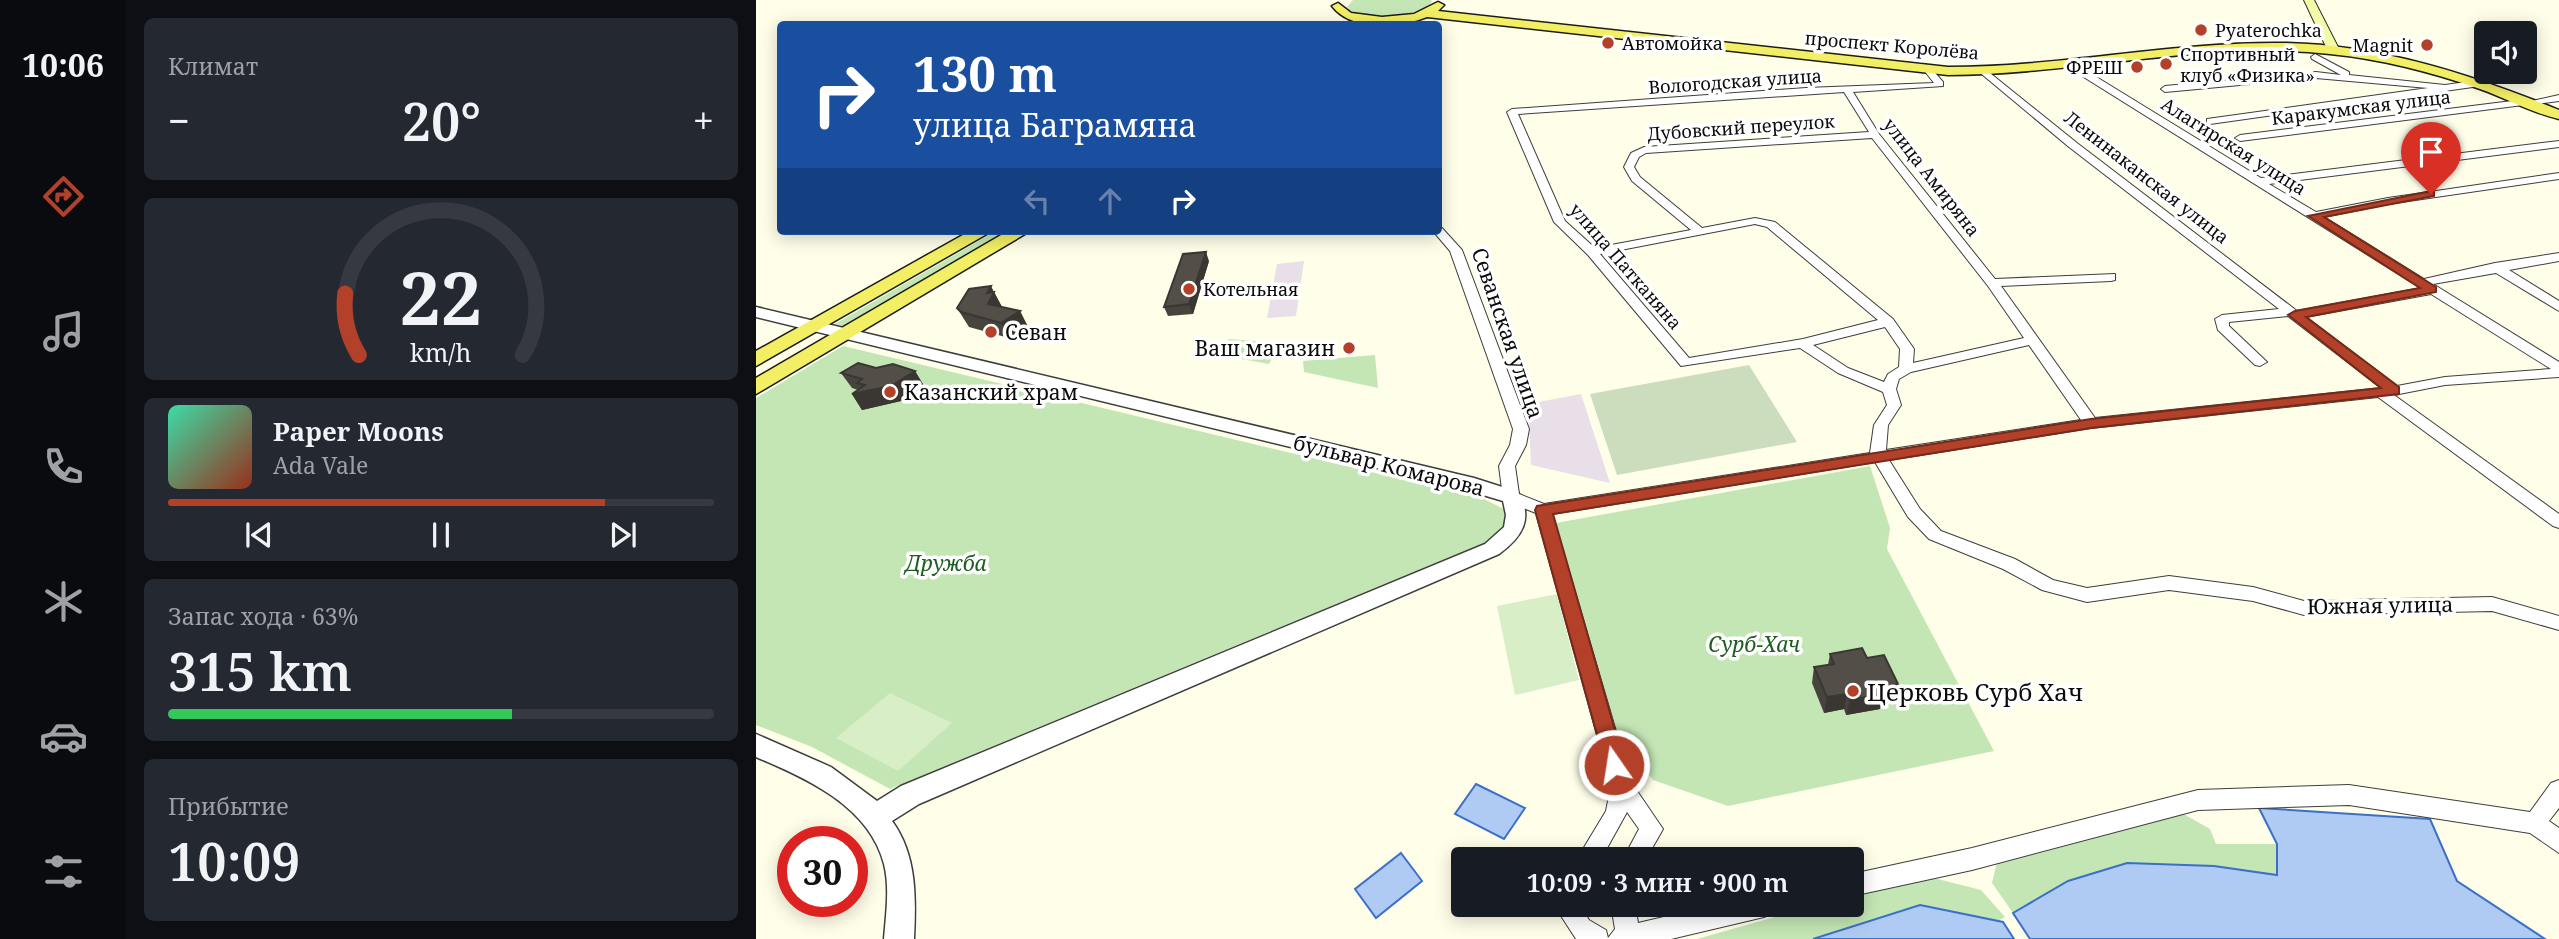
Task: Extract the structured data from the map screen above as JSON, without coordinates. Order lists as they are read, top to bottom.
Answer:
{
  "streets": {
    "main road": ["проспект Королёва"],
    "street": [
      "Вологодская улица",
      "Каракумская улица",
      "Дубовский переулок",
      "Алагирская улица",
      "улица Амиряна",
      "Ленинаканская улица",
      "улица Патканяна",
      "Севанская улица",
      "бульвар Комарова",
      "Южная улица"
    ]
  },
  "crossings": [
    ["проспект Королёва", "Вологодская улица"],
    ["проспект Королёва", "Алагирская улица"],
    ["проспект Королёва", "Ленинаканская улица"],
    ["Вологодская улица", "улица Амиряна"],
    ["Вологодская улица", "улица Патканяна"],
    ["Дубовский переулок", "улица Амиряна"],
    ["Севанская улица", "бульвар Комарова"]
  ],
  "parks": ["Дружба", "Сурб-Хач"],
  "places": [
    "Pyaterochka",
    "Автомойка",
    "Magnit",
    "Спортивный клуб «Физика»",
    "ФРЕШ",
    "Котельная",
    "Севан",
    "Ваш магазин",
    "Казанский храм",
    "Церковь Сурб Хач"
  ],
  "page": {
    "tabs": "10:06",
    "tile": [
      "Климат",
      ["Запас хода · 63%", "315 km"],
      ["Прибытие", "10:09"]
    ],
    "turn": ["130 m", "улица Баграмяна"],
    "heat": ["−", "20°", "+"],
    "song": ["Paper Moons", "Ada Vale"],
    "limit": "30",
    "trip": "10:09 · 3 мин · 900 m",
    "gauge": ["22", "km/h"]
  }
}
